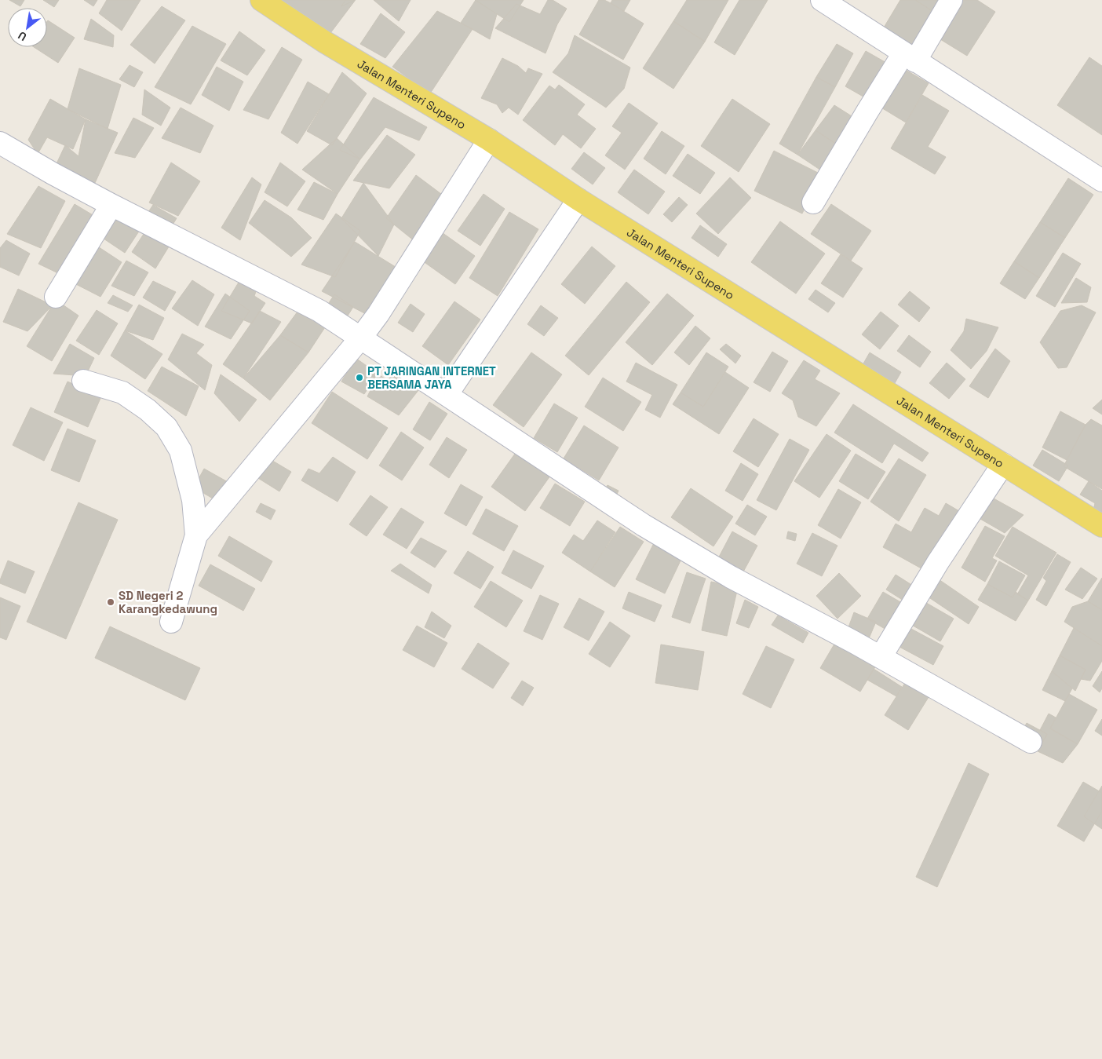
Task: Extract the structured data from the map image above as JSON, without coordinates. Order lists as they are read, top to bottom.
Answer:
{
  "streets": {
    "main road": ["Jalan Menteri Supeno"]
  },
  "places": ["PT JARINGAN INTERNET BERSAMA JAYA", "SD Negeri 2 Karangkedawung"],
  "north": "bottom left"
}
